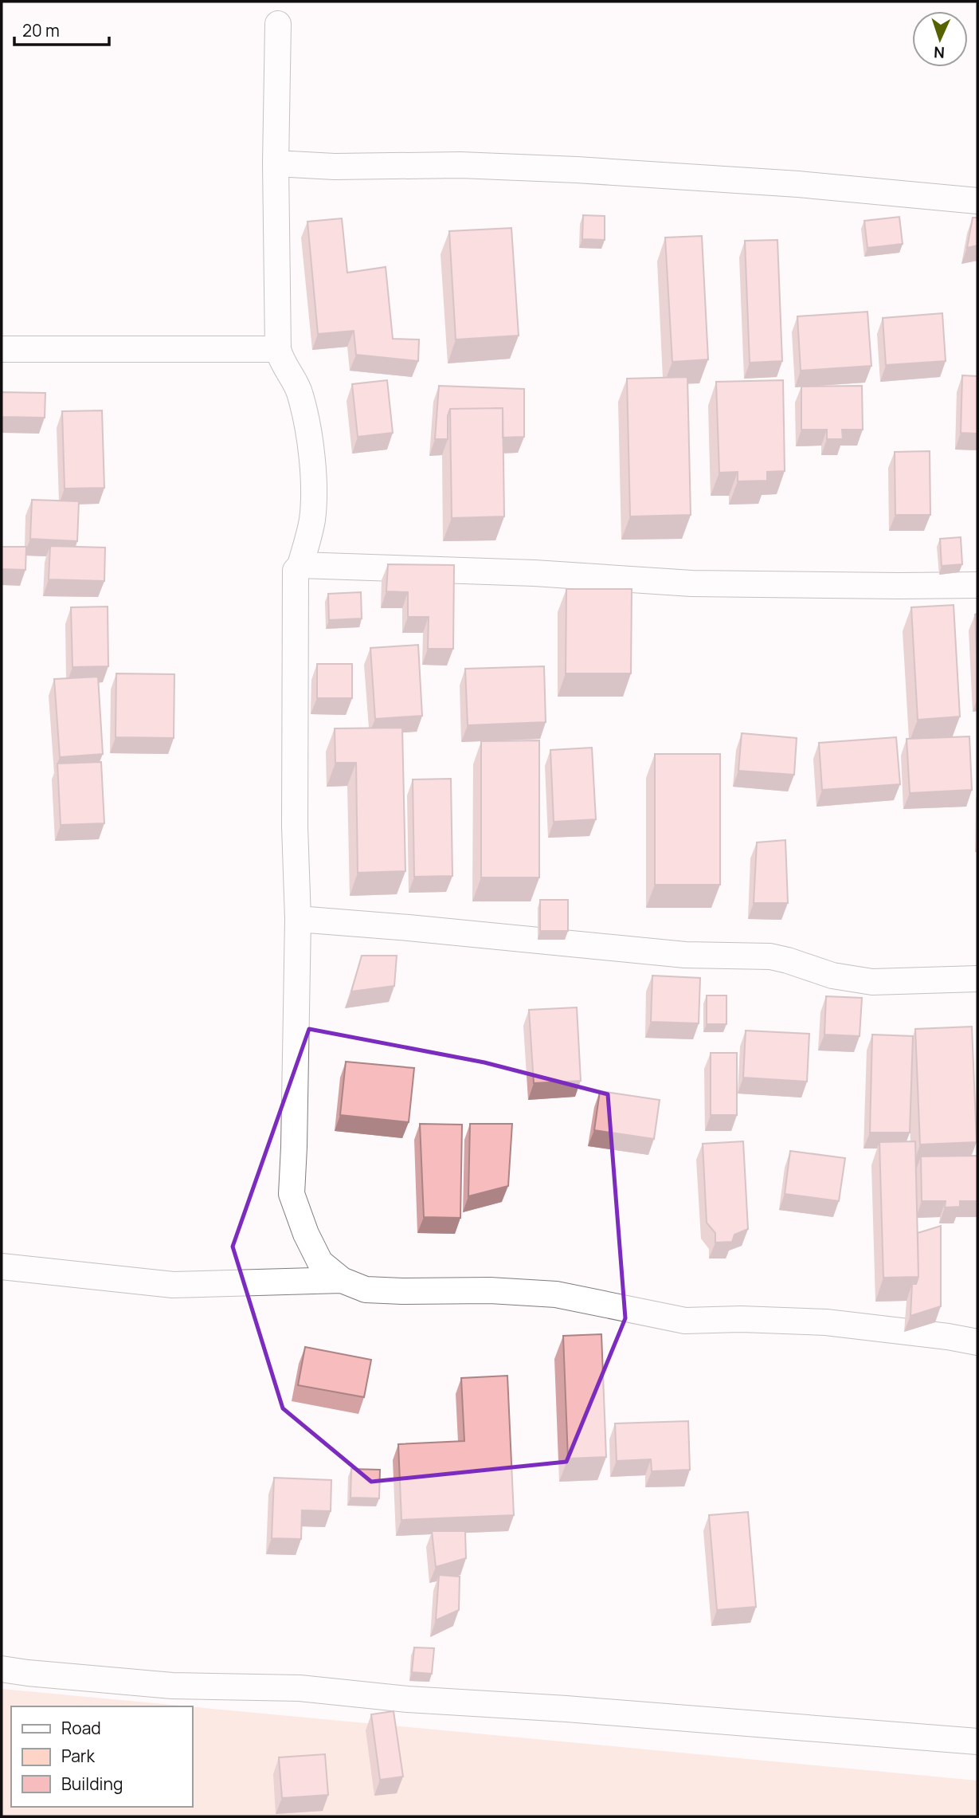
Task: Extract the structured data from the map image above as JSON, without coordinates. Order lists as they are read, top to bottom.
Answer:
{
  "legend": ["Road", "Park", "Building"],
  "scale_bar": "20 m",
  "north": "bottom"
}
